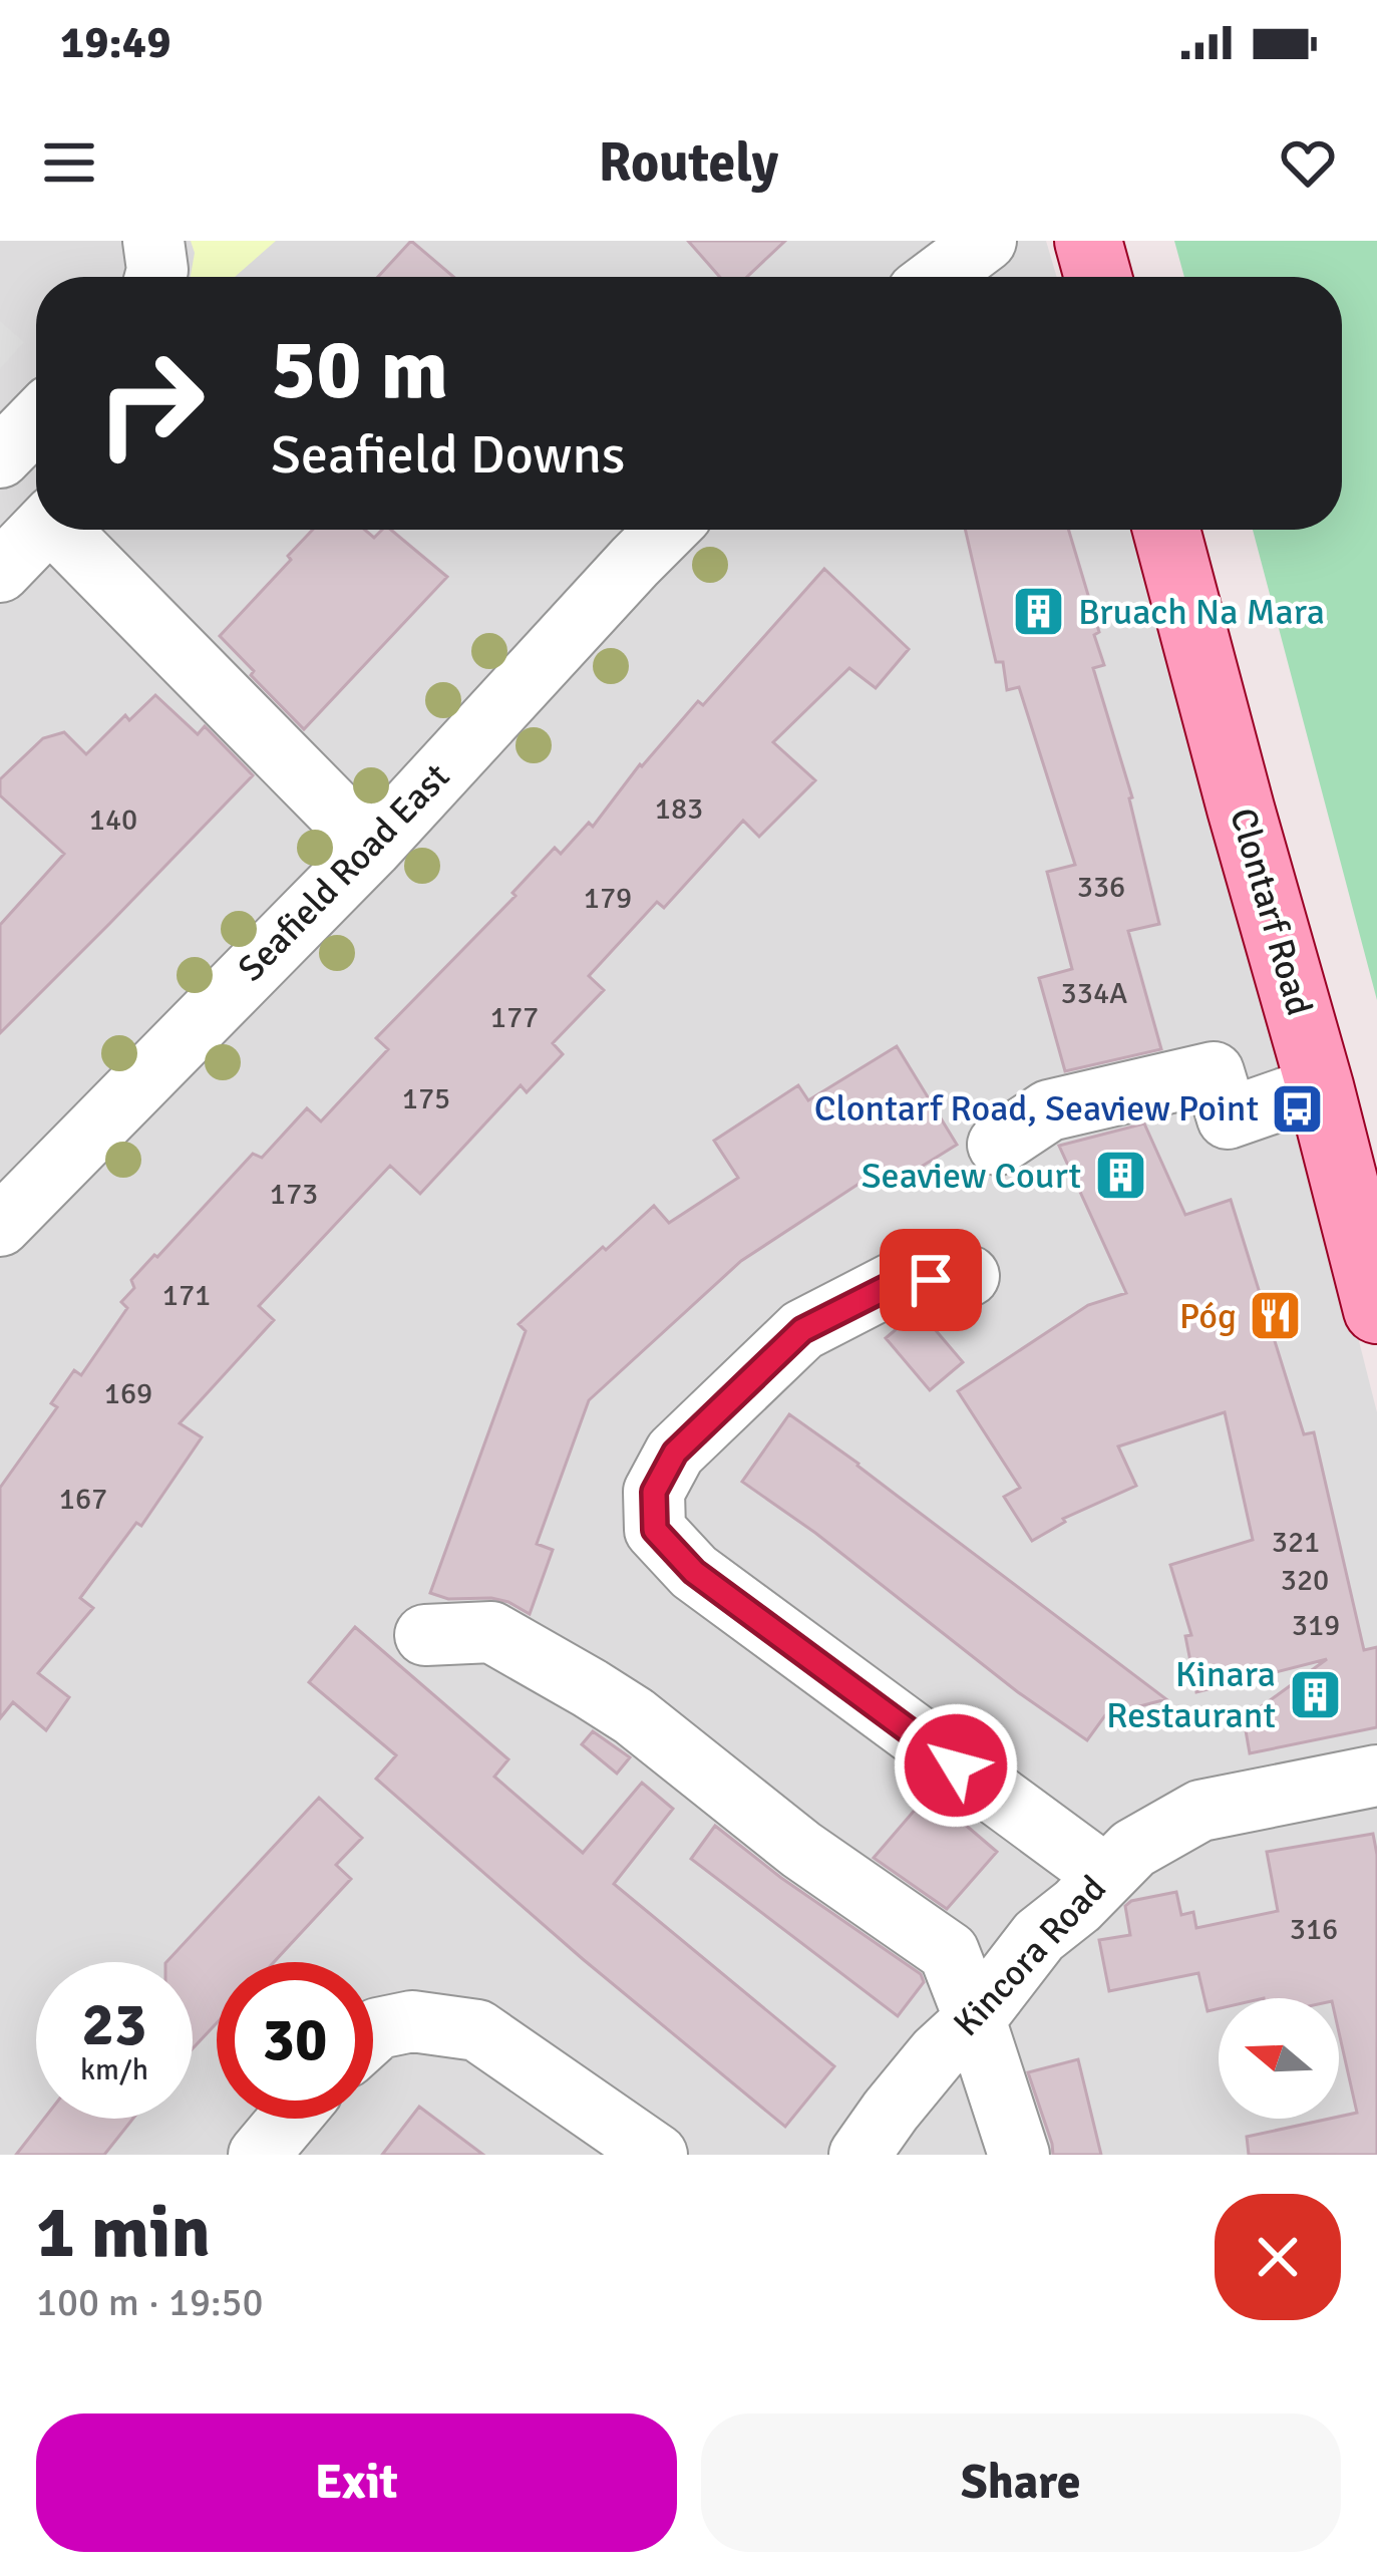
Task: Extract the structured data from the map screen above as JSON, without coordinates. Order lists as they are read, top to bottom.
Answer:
{
  "streets": {
    "main road": ["Clontarf Road"],
    "street": ["Seafield Road East", "Kincora Road"]
  },
  "places": {
    "building": ["Bruach Na Mara", "Seaview Court", "Kinara Restaurant"],
    "bus stop": ["Clontarf Road, Seaview Point"],
    "restaurant": ["Póg"]
  },
  "house_numbers": [
    "183",
    "140",
    "336",
    "179",
    "334A",
    "177",
    "175",
    "173",
    "171",
    "169",
    "167",
    "321",
    "320",
    "319",
    "316"
  ],
  "north": "left",
  "page": {
    "status": "19:49",
    "header": "Routely",
    "turn": ["50 m", "Seafield Downs"],
    "speed": "23 km/h",
    "limit": "30",
    "heading": ["1 min", "100 m · 19:50"],
    "buttons": ["Exit", "Share"]
  }
}
